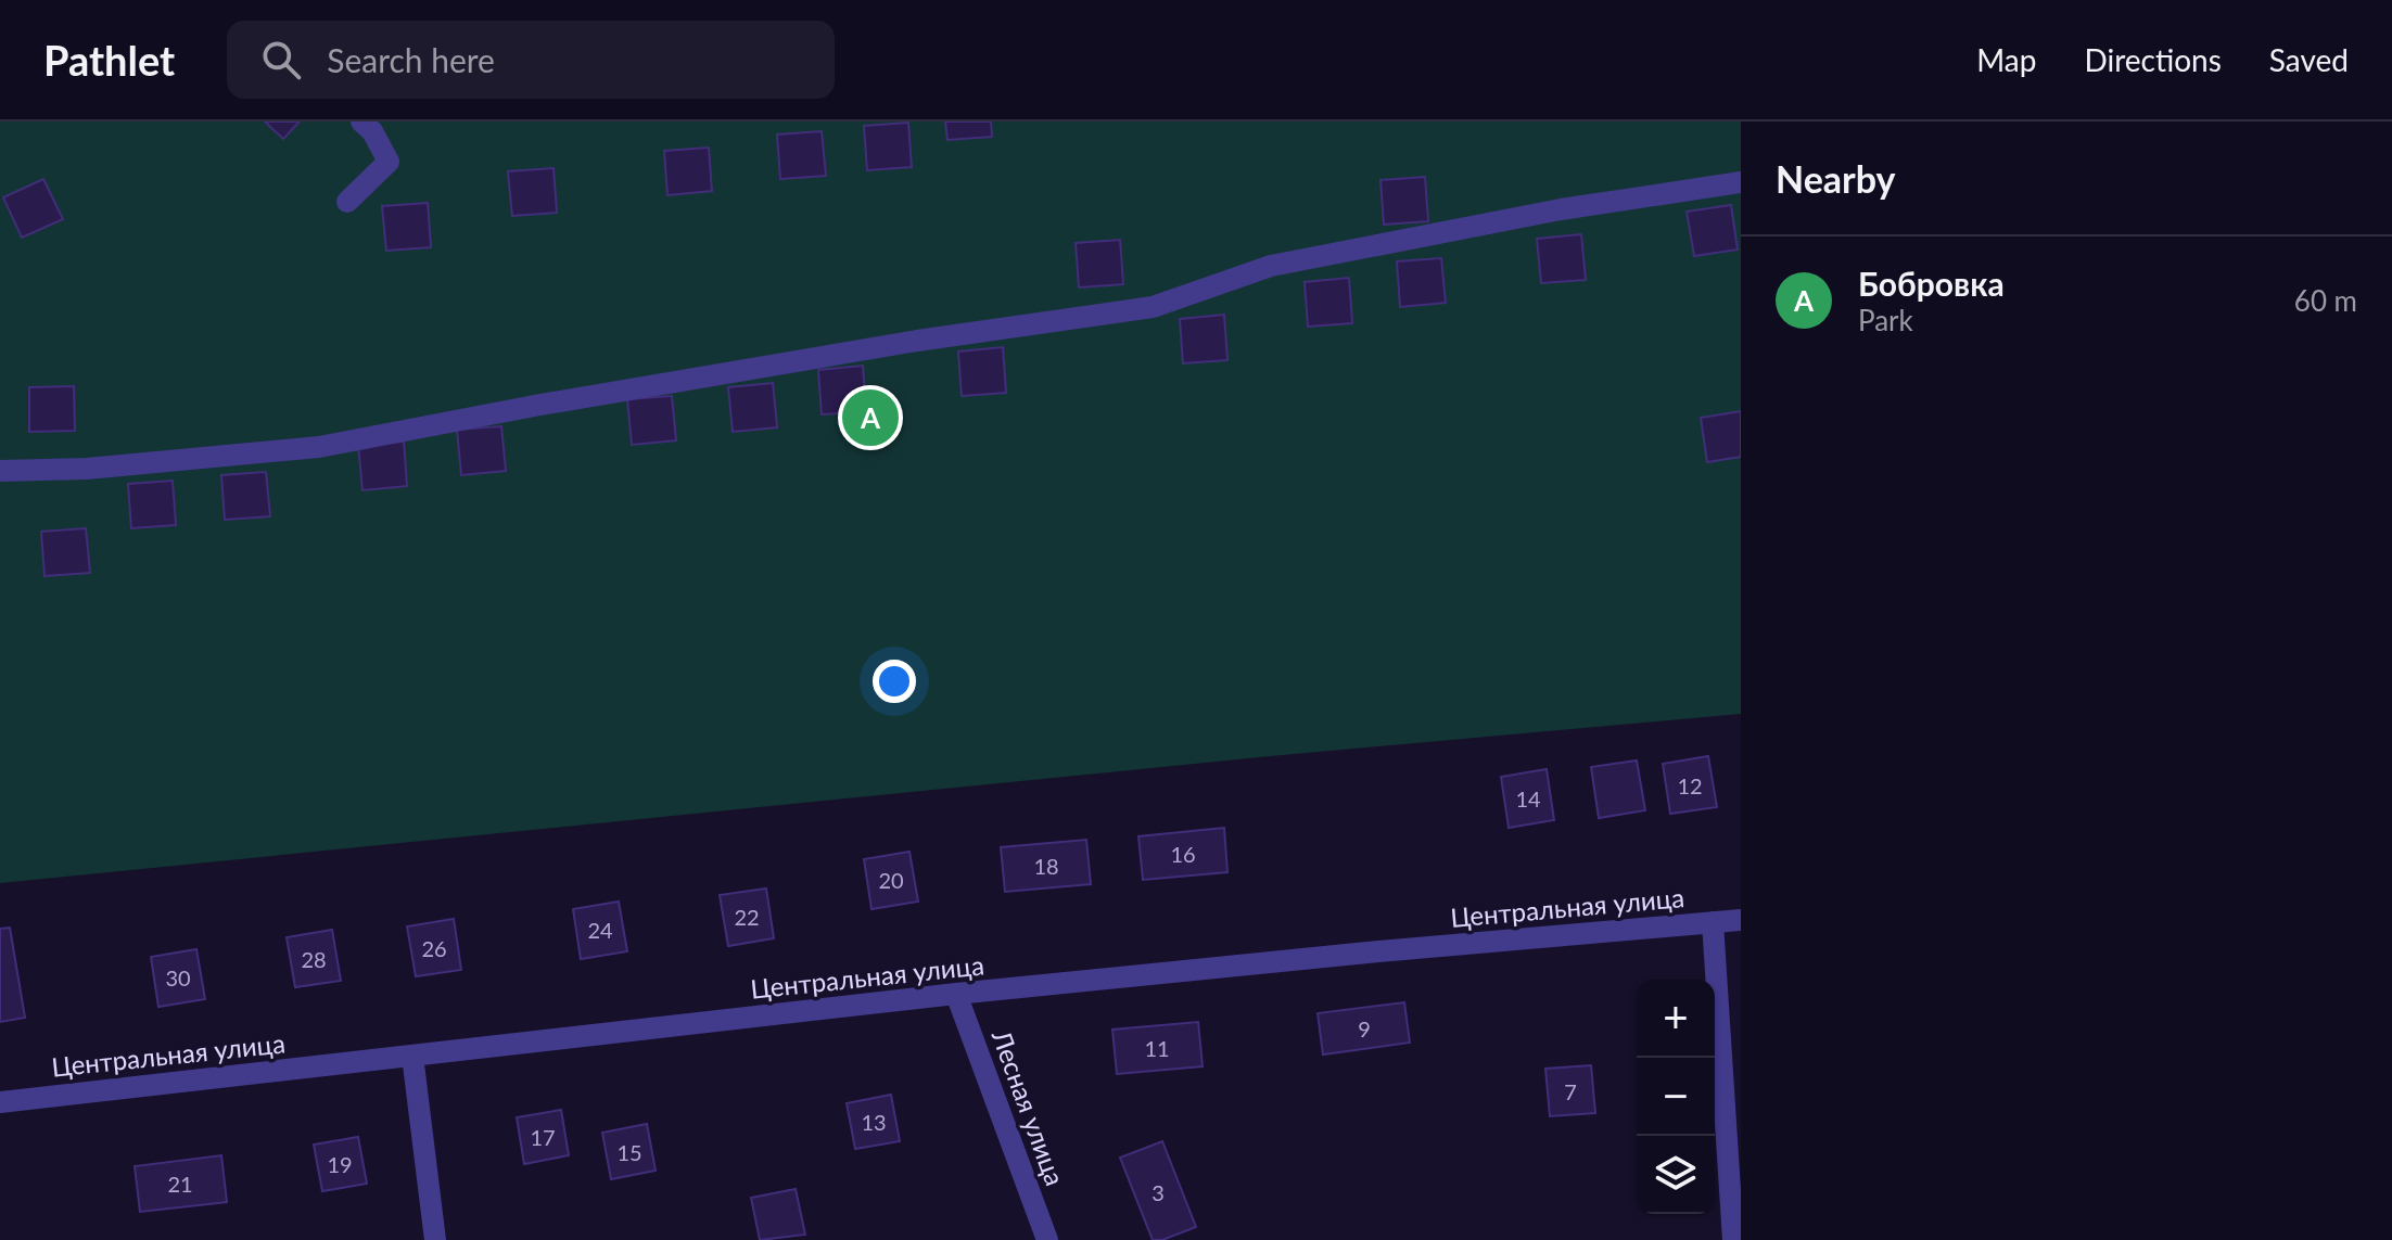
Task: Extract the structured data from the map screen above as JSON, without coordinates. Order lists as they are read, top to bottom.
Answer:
{
  "streets": {
    "street": ["Центральная улица", "Лесная улица"]
  },
  "crossings": [
    ["Центральная улица", "Лесная улица"]
  ],
  "house_numbers": [
    "12",
    "14",
    "16",
    "18",
    "20",
    "22",
    "24",
    "26",
    "28",
    "30",
    "9",
    "11",
    "7",
    "13",
    "17",
    "15",
    "19",
    "21",
    "3"
  ],
  "page": {
    "header": "Pathlet",
    "search": "Search here",
    "nav": ["Map", "Directions", "Saved"],
    "heading": "Nearby",
    "list": [
      {
        "mark": "A",
        "name": "Бобровка",
        "note": "Park",
        "value": "60 m"
      }
    ],
    "pins": "A",
    "map_buttons": ["+", "−"]
  }
}
